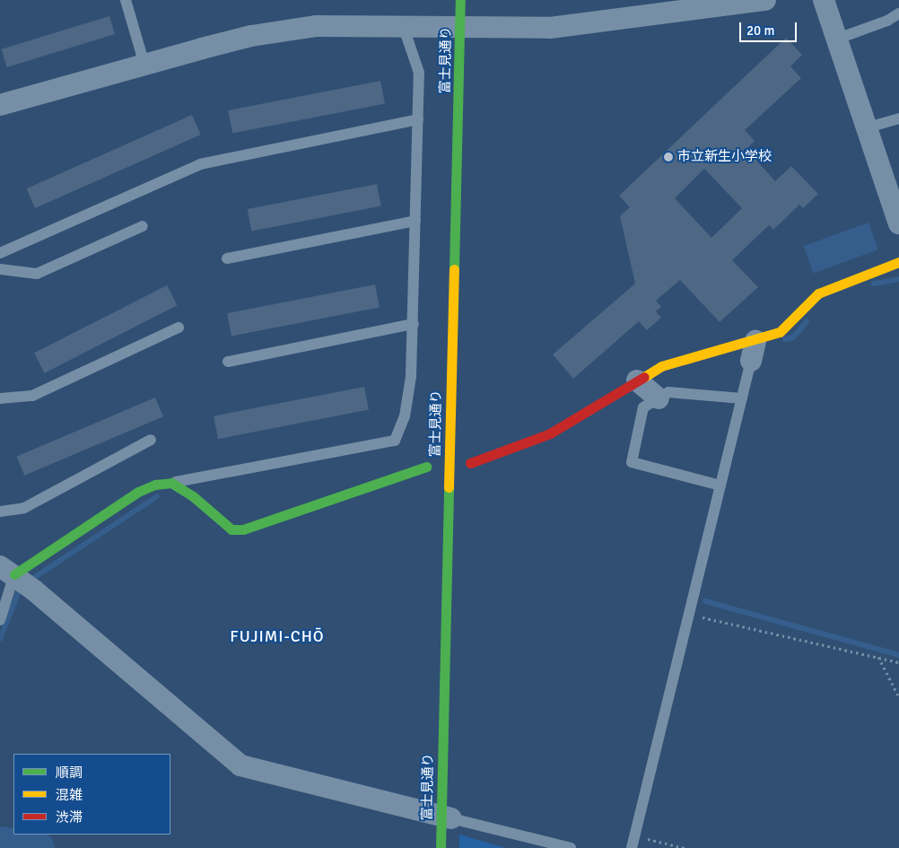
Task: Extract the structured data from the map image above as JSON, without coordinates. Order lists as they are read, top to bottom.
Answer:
{
  "streets": {
    "street": ["富士見通り"]
  },
  "districts": ["FUJIMI-CHŌ"],
  "places": ["市立新生小学校"],
  "legend": ["順調", "混雑", "渋滞"],
  "scale_bar": "20 m"
}
